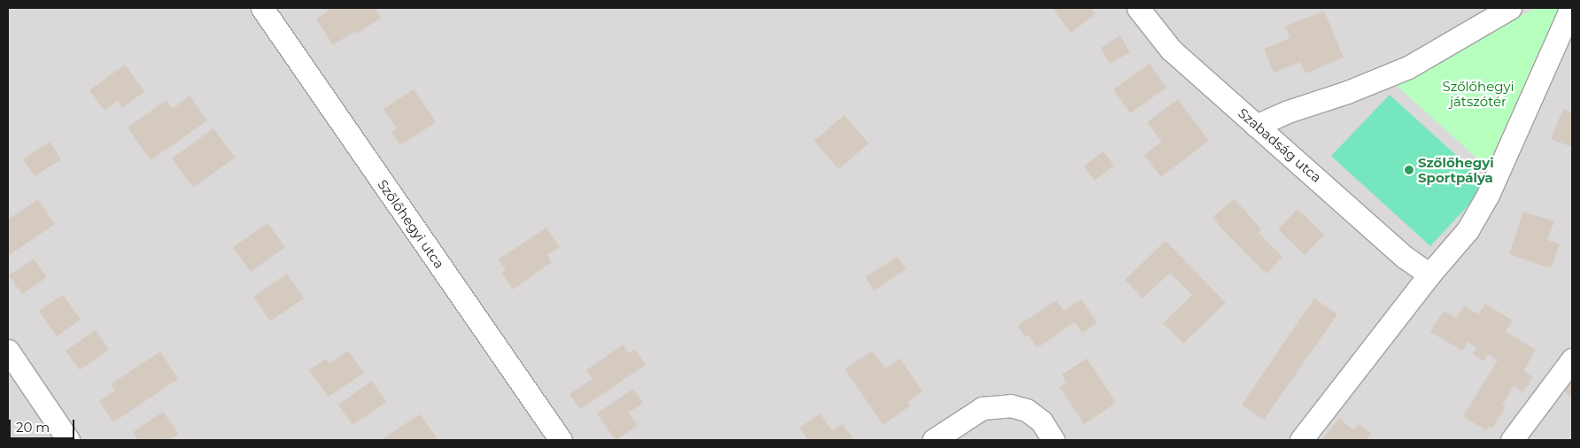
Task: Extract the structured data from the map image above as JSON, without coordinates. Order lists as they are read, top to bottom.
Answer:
{
  "streets": {
    "street": ["Szabadság utca", "Szőlőhegyi utca"]
  },
  "parks": ["Szőlőhegyi játszótér"],
  "places": ["Szőlőhegyi Sportpálya"],
  "scale_bar": "20 m"
}
